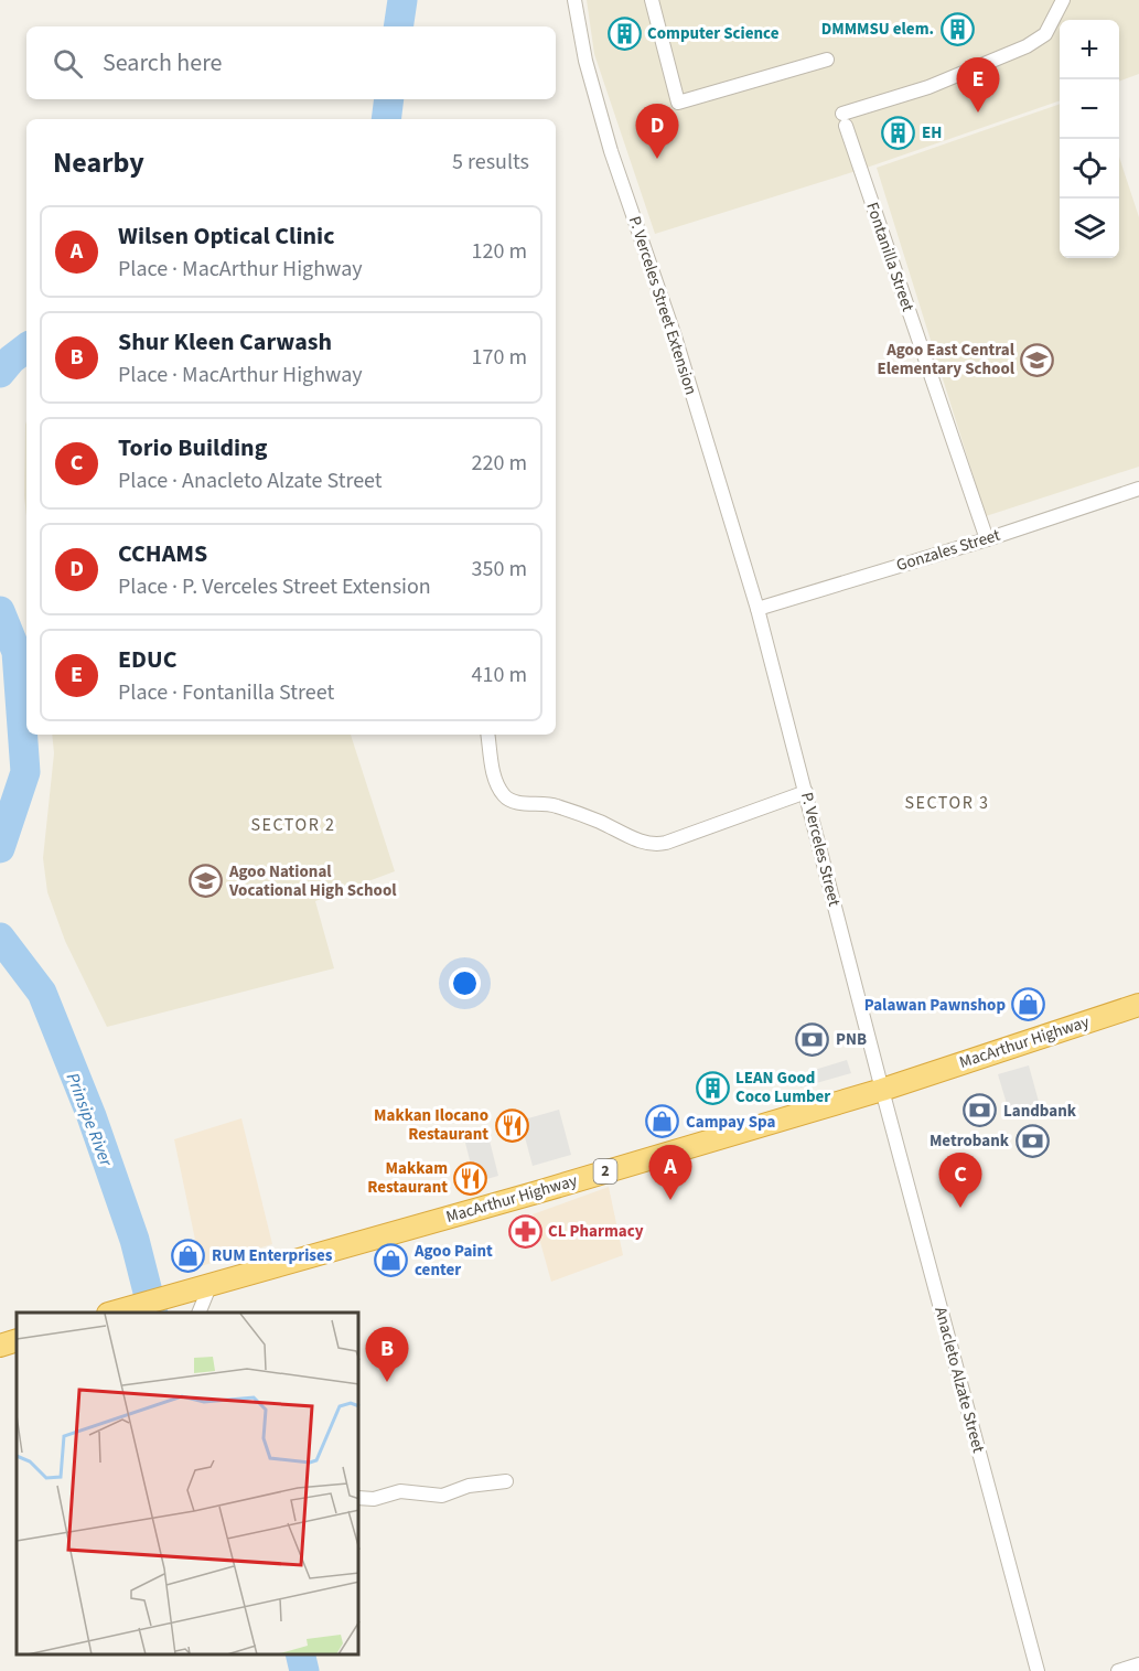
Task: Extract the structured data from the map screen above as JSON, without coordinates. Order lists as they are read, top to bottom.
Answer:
{
  "streets": {
    "highway": ["MacArthur Highway", "2"],
    "street": [
      "Fontanilla Street",
      "P. Verceles Street Extension",
      "Gonzales Street",
      "P. Verceles Street",
      "Anacleto Alzate Street"
    ]
  },
  "crossings": [
    ["Fontanilla Street", "Gonzales Street"],
    ["P. Verceles Street Extension", "Gonzales Street"],
    ["P. Verceles Street Extension", "P. Verceles Street"],
    ["Gonzales Street", "P. Verceles Street"],
    ["P. Verceles Street", "MacArthur Highway"],
    ["P. Verceles Street", "Anacleto Alzate Street"],
    ["MacArthur Highway", "Anacleto Alzate Street"]
  ],
  "districts": ["SECTOR 3", "SECTOR 2"],
  "water": ["Prinsipe River"],
  "places": {
    "building": [
      "DMMMSU elem.",
      "Computer Science",
      "EH",
      "LEAN Good Coco Lumber"
    ],
    "school or university": ["Agoo East Central Elementary School", "Agoo National Vocational High School"],
    "shop": [
      "Palawan Pawnshop",
      "Campay Spa",
      "RUM Enterprises",
      "Agoo Paint center"
    ],
    "bank": ["PNB", "Landbank", "Metrobank"],
    "restaurant": ["Makkan Ilocano Restaurant", "Makkam Restaurant"],
    "pharmacy": ["CL Pharmacy"]
  },
  "page": {
    "map_buttons": ["+", "−"],
    "search": "Search here",
    "pins": [
      "E",
      "D",
      "A",
      "C",
      "B"
    ],
    "heading": ["Nearby", "5 results"],
    "list": [
      {
        "mark": "A",
        "name": "Wilsen Optical Clinic",
        "note": "Place · MacArthur Highway",
        "value": "120 m"
      },
      {
        "mark": "B",
        "name": "Shur Kleen Carwash",
        "note": "Place · MacArthur Highway",
        "value": "170 m"
      },
      {
        "mark": "C",
        "name": "Torio Building",
        "note": "Place · Anacleto Alzate Street",
        "value": "220 m"
      },
      {
        "mark": "D",
        "name": "CCHAMS",
        "note": "Place · P. Verceles Street Extension",
        "value": "350 m"
      },
      {
        "mark": "E",
        "name": "EDUC",
        "note": "Place · Fontanilla Street",
        "value": "410 m"
      }
    ]
  }
}
